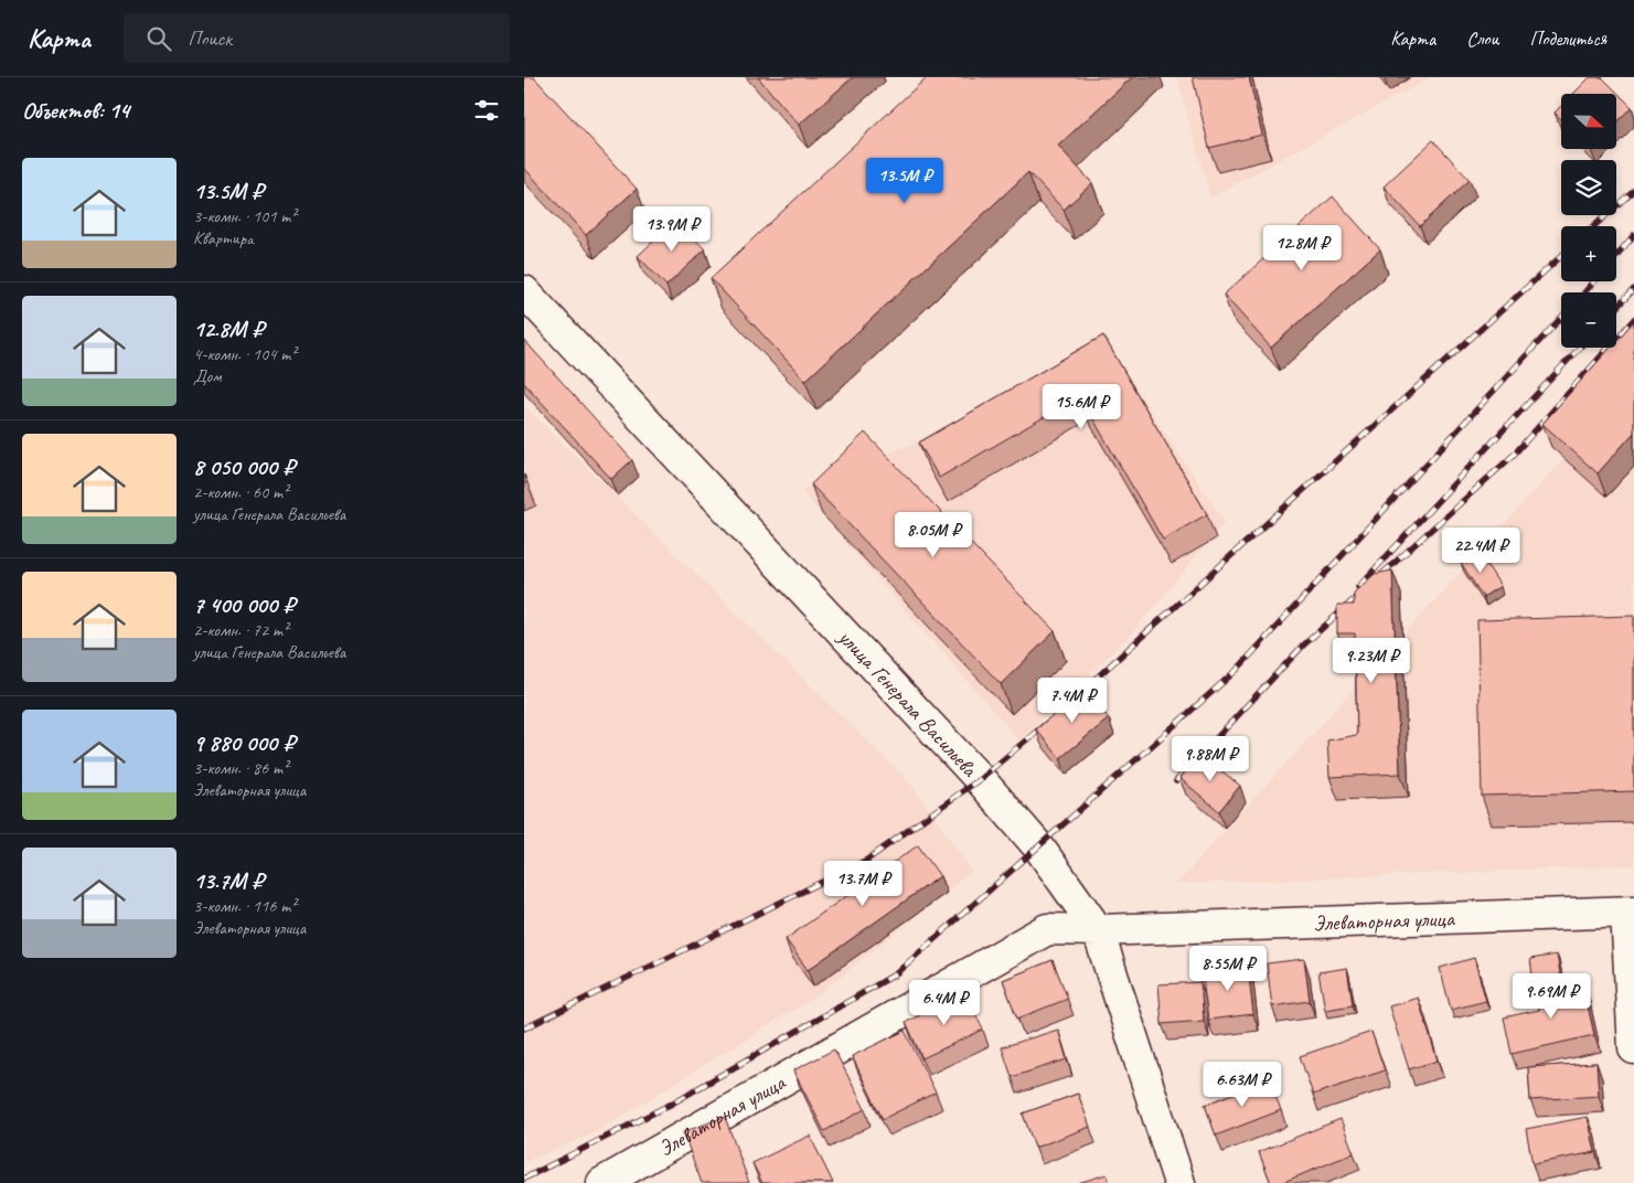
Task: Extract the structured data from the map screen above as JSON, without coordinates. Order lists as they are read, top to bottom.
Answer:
{
  "streets": {
    "main road": ["улица Генерала Васильева", "Элеваторная улица"]
  },
  "crossings": [
    ["улица Генерала Васильева", "Элеваторная улица"]
  ],
  "north": "right",
  "page": {
    "header": "Карта",
    "search": "Поиск",
    "nav": ["Карта", "Слои", "Поделиться"],
    "heading": "Объектов: 14",
    "map_buttons": ["+", "−"],
    "list": [
      {
        "name": "13.5M ₽",
        "note": "3-комн. · 101 m² · Квартира"
      },
      {
        "name": "12.8M ₽",
        "note": "4-комн. · 104 m² · Дом"
      },
      {
        "name": "8 050 000 ₽",
        "note": "2-комн. · 60 m² · улица Генерала Васильева"
      },
      {
        "name": "7 400 000 ₽",
        "note": "2-комн. · 72 m² · улица Генерала Васильева"
      },
      {
        "name": "9 880 000 ₽",
        "note": "3-комн. · 86 m² · Элеваторная улица"
      },
      {
        "name": "13.7M ₽",
        "note": "3-комн. · 116 m² · Элеваторная улица"
      }
    ],
    "price": [
      "13.5M ₽",
      "13.9M ₽",
      "12.8M ₽",
      "15.6M ₽",
      "8.05M ₽",
      "22.4M ₽",
      "9.23M ₽",
      "7.4M ₽",
      "9.88M ₽",
      "13.7M ₽",
      "8.55M ₽",
      "9.69M ₽",
      "6.4M ₽",
      "6.63M ₽"
    ]
  }
}
